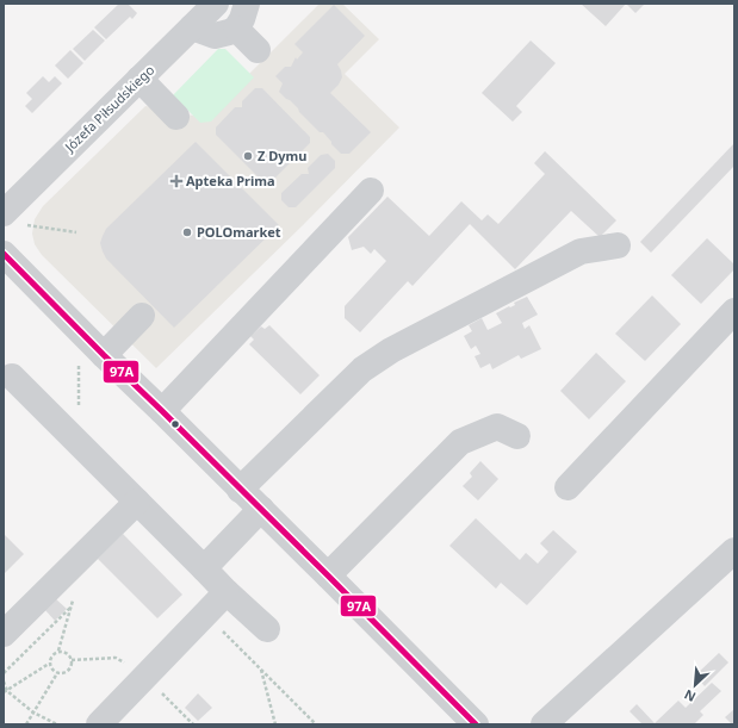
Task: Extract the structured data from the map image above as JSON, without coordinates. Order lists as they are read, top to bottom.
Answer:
{
  "streets": {
    "street": ["Józefa Piłsudskiego"]
  },
  "places": {
    "other": ["Z Dymu", "POLOmarket"],
    "health": ["Apteka Prima"]
  },
  "lines": ["transit line 97A"],
  "north": "bottom left"
}
